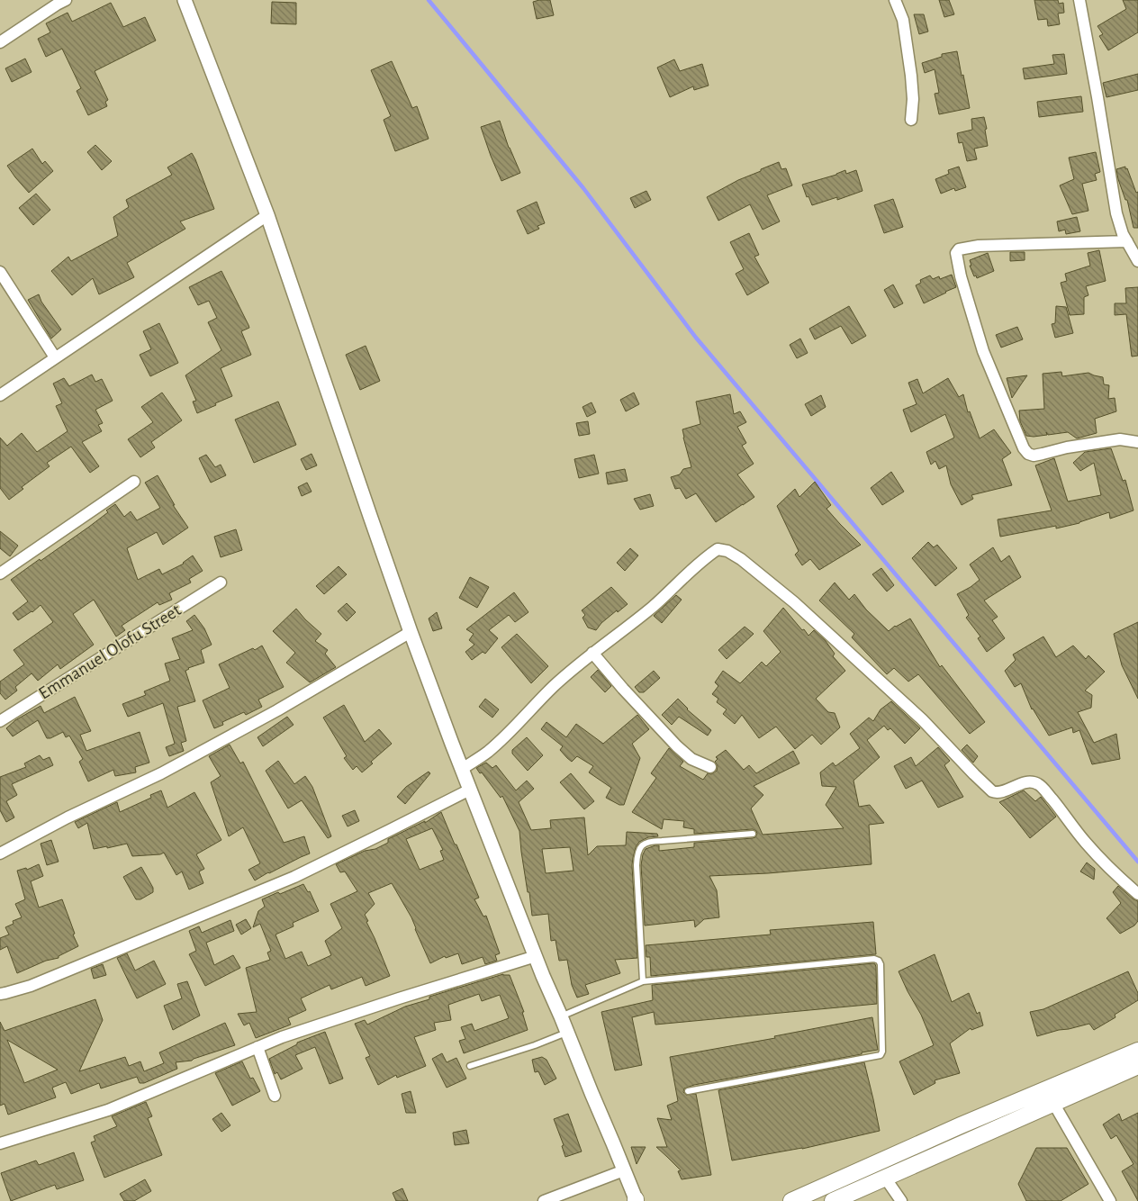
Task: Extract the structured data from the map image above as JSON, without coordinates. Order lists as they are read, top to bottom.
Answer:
{
  "streets": {
    "street": ["Emmanuel Olofu Street"]
  }
}
